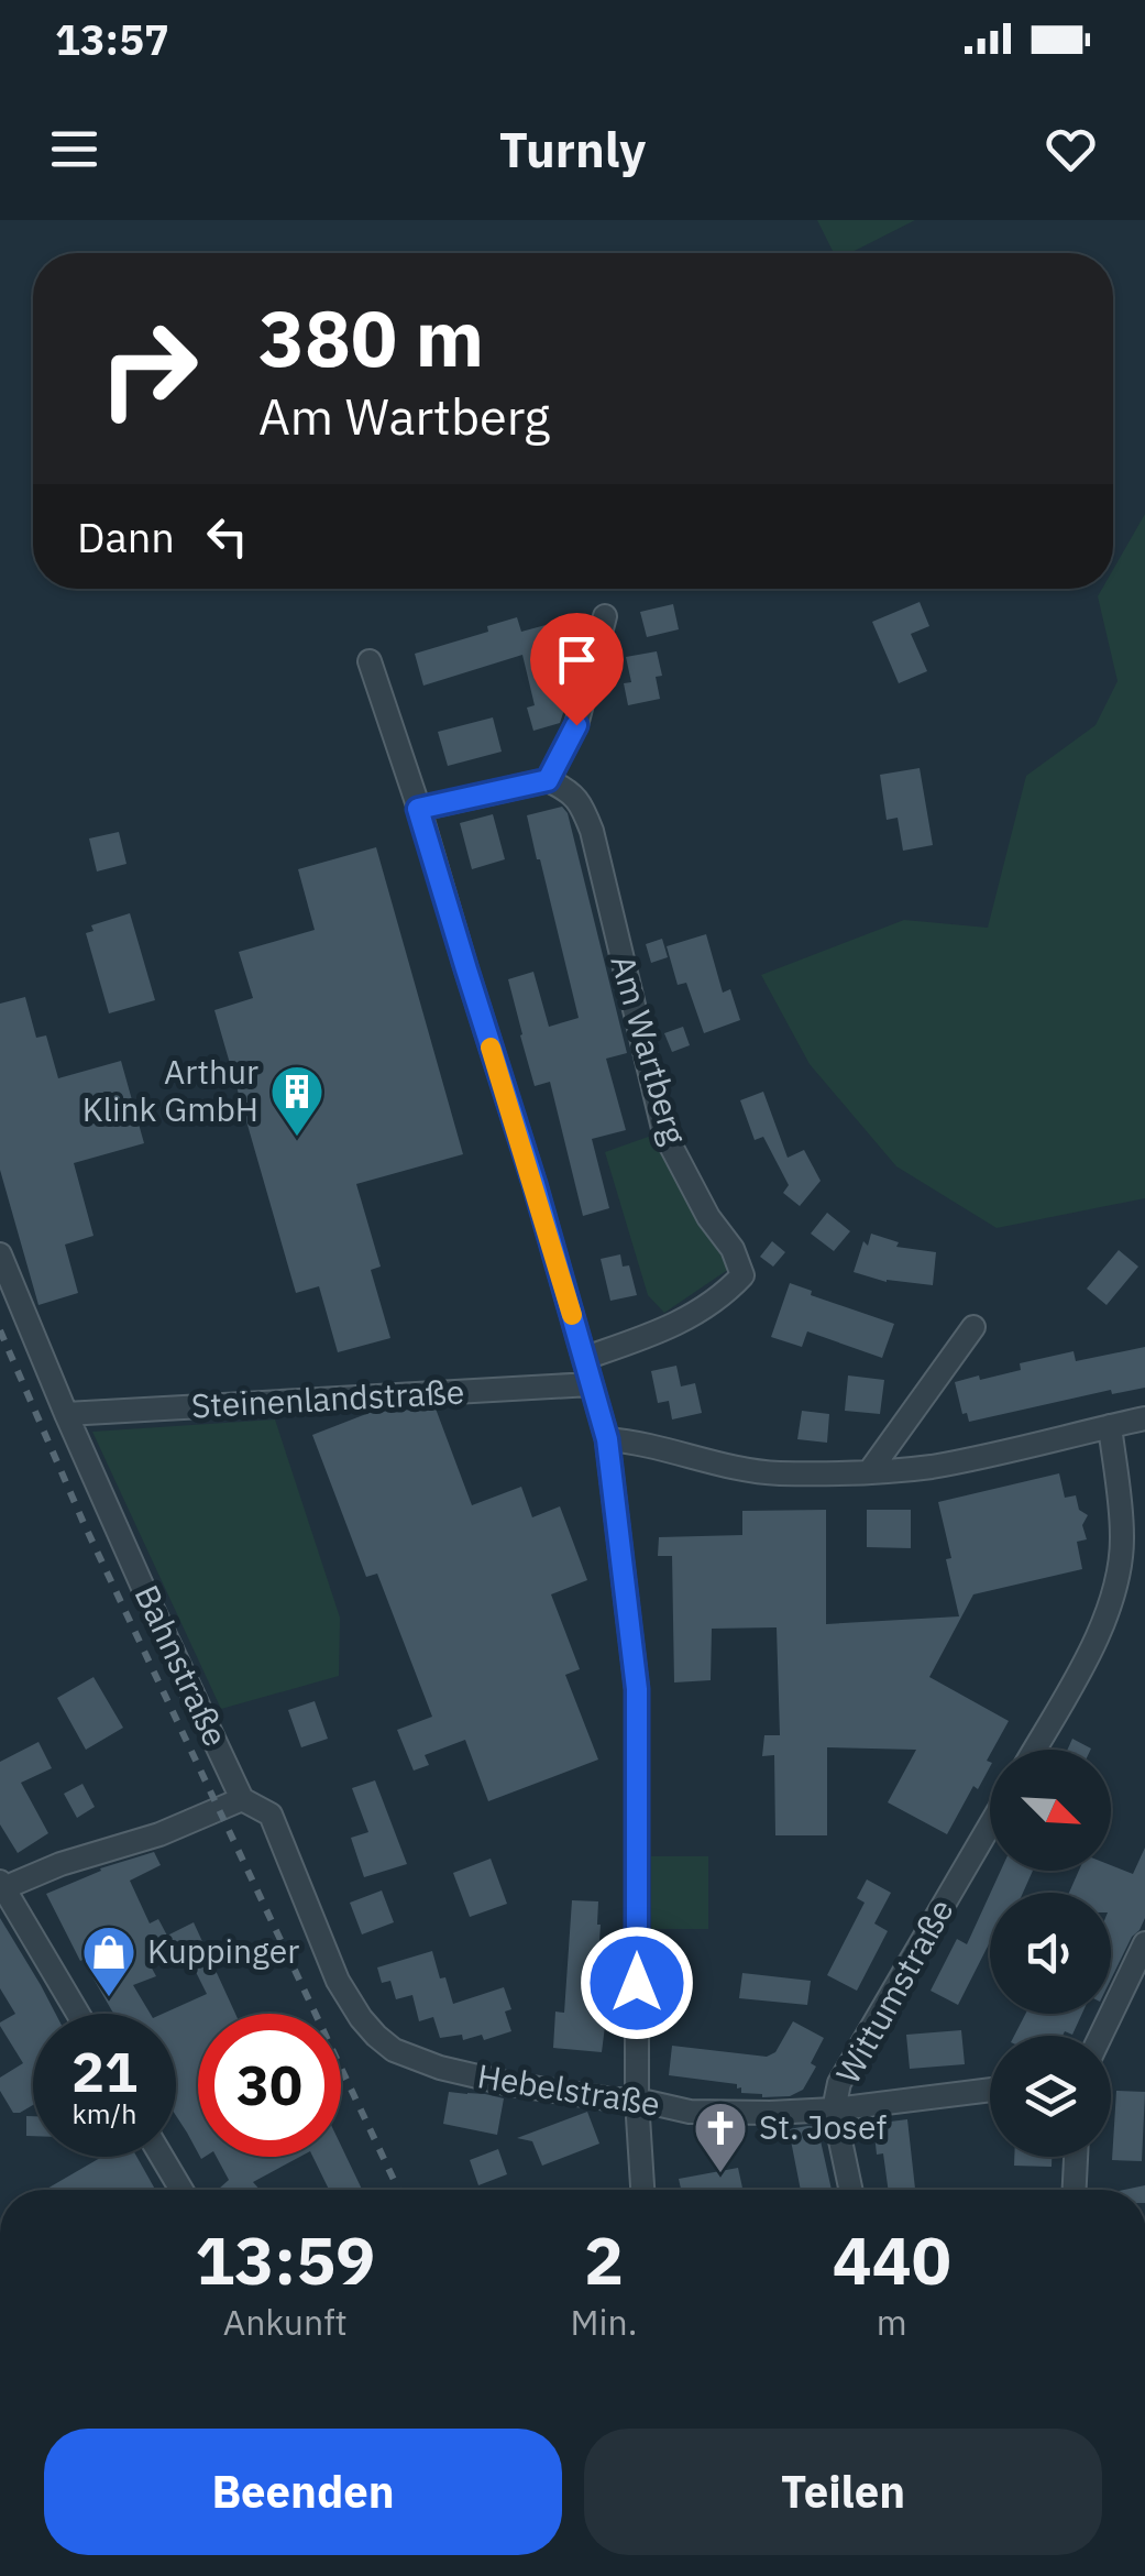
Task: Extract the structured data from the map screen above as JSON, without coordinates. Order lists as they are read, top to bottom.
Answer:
{
  "streets": {
    "street": [
      "Am Wartberg",
      "Steinenlandstraße",
      "Bahnstraße",
      "Wittumstraße",
      "Hebelstraße"
    ]
  },
  "crossings": [
    ["Steinenlandstraße", "Bahnstraße"],
    ["Bahnstraße", "Hebelstraße"],
    ["Wittumstraße", "Hebelstraße"]
  ],
  "places": {
    "building": ["Arthur Klink GmbH"],
    "shop": ["Kuppinger"],
    "church": ["St. Josef"]
  },
  "north": "bottom right",
  "page": {
    "status": "13:57",
    "header": "Turnly",
    "turn": ["380 m", "Am Wartberg"],
    "then": "Dann",
    "speed": "21 km/h",
    "limit": "30",
    "eta": [
      "13:59",
      "Ankunft",
      "2",
      "Min.",
      "440",
      "m"
    ],
    "buttons": ["Beenden", "Teilen"]
  }
}
